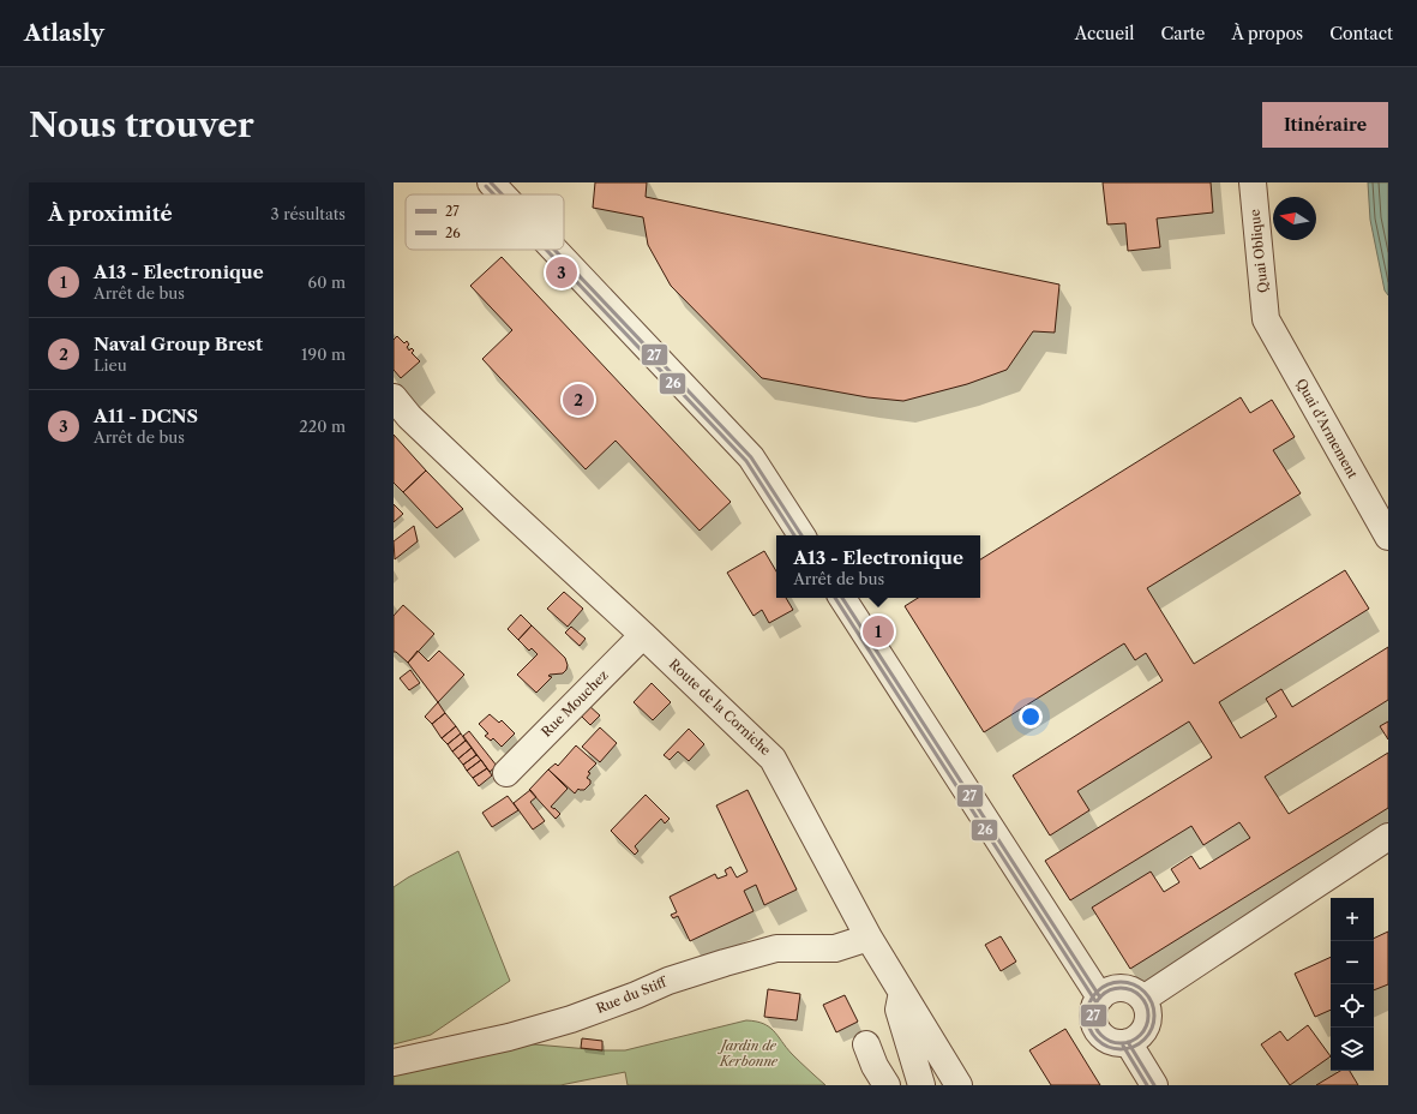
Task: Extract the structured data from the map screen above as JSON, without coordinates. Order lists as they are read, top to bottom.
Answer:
{
  "streets": {
    "street": [
      "Quai Oblique",
      "Quai d'Armement",
      "Rue Mouchez",
      "Route de la Corniche",
      "Rue du Stiff"
    ]
  },
  "crossings": [
    ["Quai Oblique", "Quai d'Armement"],
    ["Rue Mouchez", "Route de la Corniche"],
    ["Route de la Corniche", "Rue du Stiff"]
  ],
  "parks": ["Jardin de Kerbonne"],
  "lines": ["transit line 27", "transit line 26"],
  "legend": ["27", "26"],
  "north": "left",
  "page": {
    "header": "Atlasly",
    "nav": [
      "Accueil",
      "Carte",
      "À propos",
      "Contact"
    ],
    "buttons": "Itinéraire",
    "title": "Nous trouver",
    "heading": ["À proximité", "3 résultats"],
    "list": [
      {
        "mark": "1",
        "name": "A13 - Electronique",
        "note": "Arrêt de bus",
        "value": "60 m"
      },
      {
        "mark": "2",
        "name": "Naval Group Brest",
        "note": "Lieu",
        "value": "190 m"
      },
      {
        "mark": "3",
        "name": "A11 - DCNS",
        "note": "Arrêt de bus",
        "value": "220 m"
      }
    ],
    "pins": ["3", "2", "1"],
    "popup": ["A13 - Electronique", "Arrêt de bus"],
    "map_buttons": ["+", "−"]
  }
}
